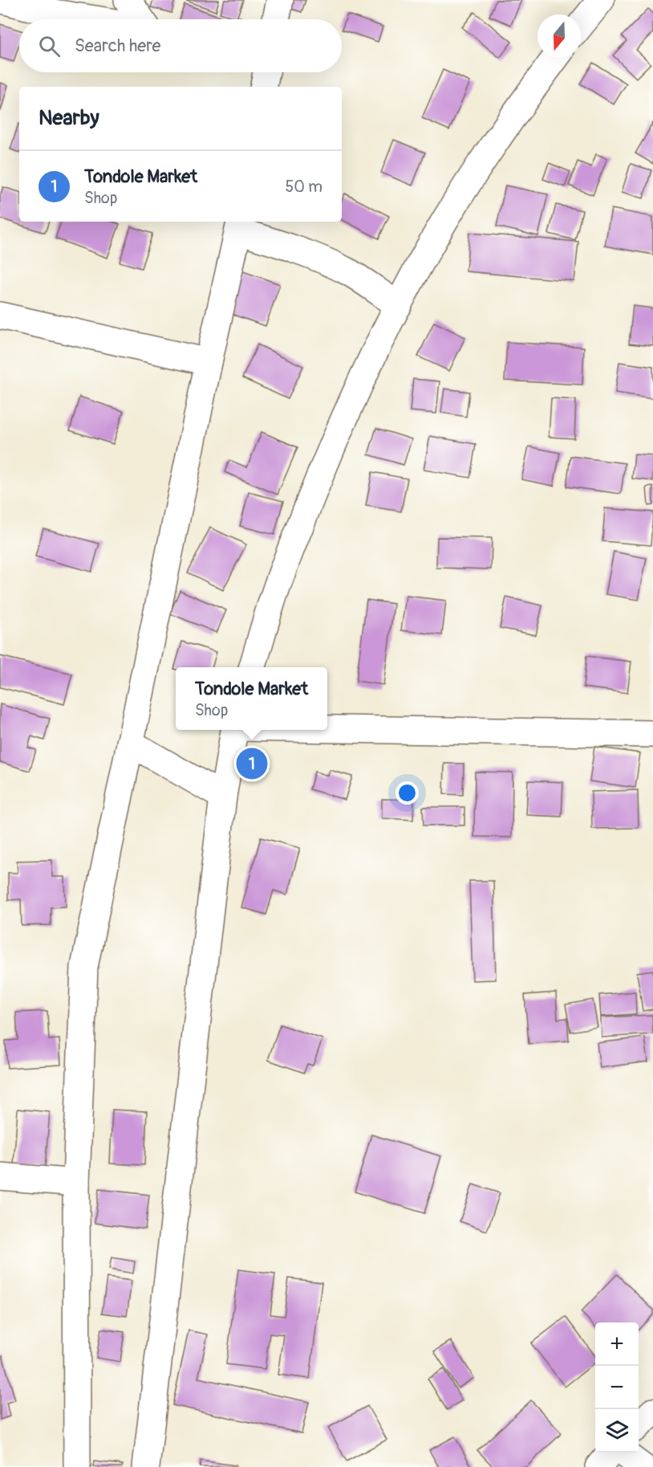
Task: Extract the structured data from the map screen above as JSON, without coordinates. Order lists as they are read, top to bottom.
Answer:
{
  "north": "bottom",
  "page": {
    "search": "Search here",
    "heading": "Nearby",
    "list": [
      {
        "mark": "1",
        "name": "Tondole Market",
        "note": "Shop",
        "value": "50 m"
      }
    ],
    "popup": ["Tondole Market", "Shop"],
    "pins": "1",
    "map_buttons": ["+", "−"]
  }
}
